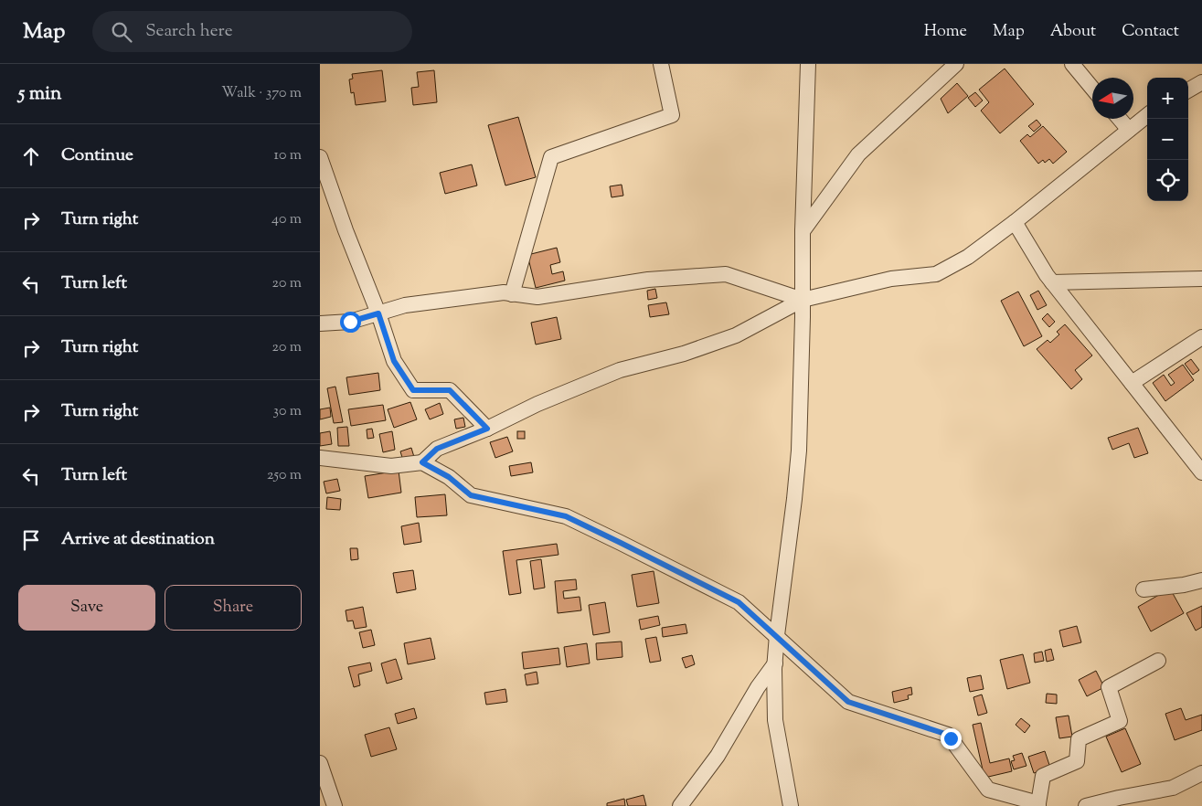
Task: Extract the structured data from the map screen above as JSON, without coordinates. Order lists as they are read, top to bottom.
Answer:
{
  "north": "left",
  "page": {
    "header": "Map",
    "search": "Search here",
    "nav": [
      "Home",
      "Map",
      "About",
      "Contact"
    ],
    "heading": ["5 min", "Walk · 370 m"],
    "map_buttons": ["+", "−"],
    "list": [
      ["Continue", "10 m"],
      ["Turn right", "40 m"],
      ["Turn left", "20 m"],
      ["Turn right", "20 m"],
      ["Turn right", "30 m"],
      ["Turn left", "250 m"],
      "Arrive at destination"
    ],
    "buttons": ["Save", "Share"]
  }
}
